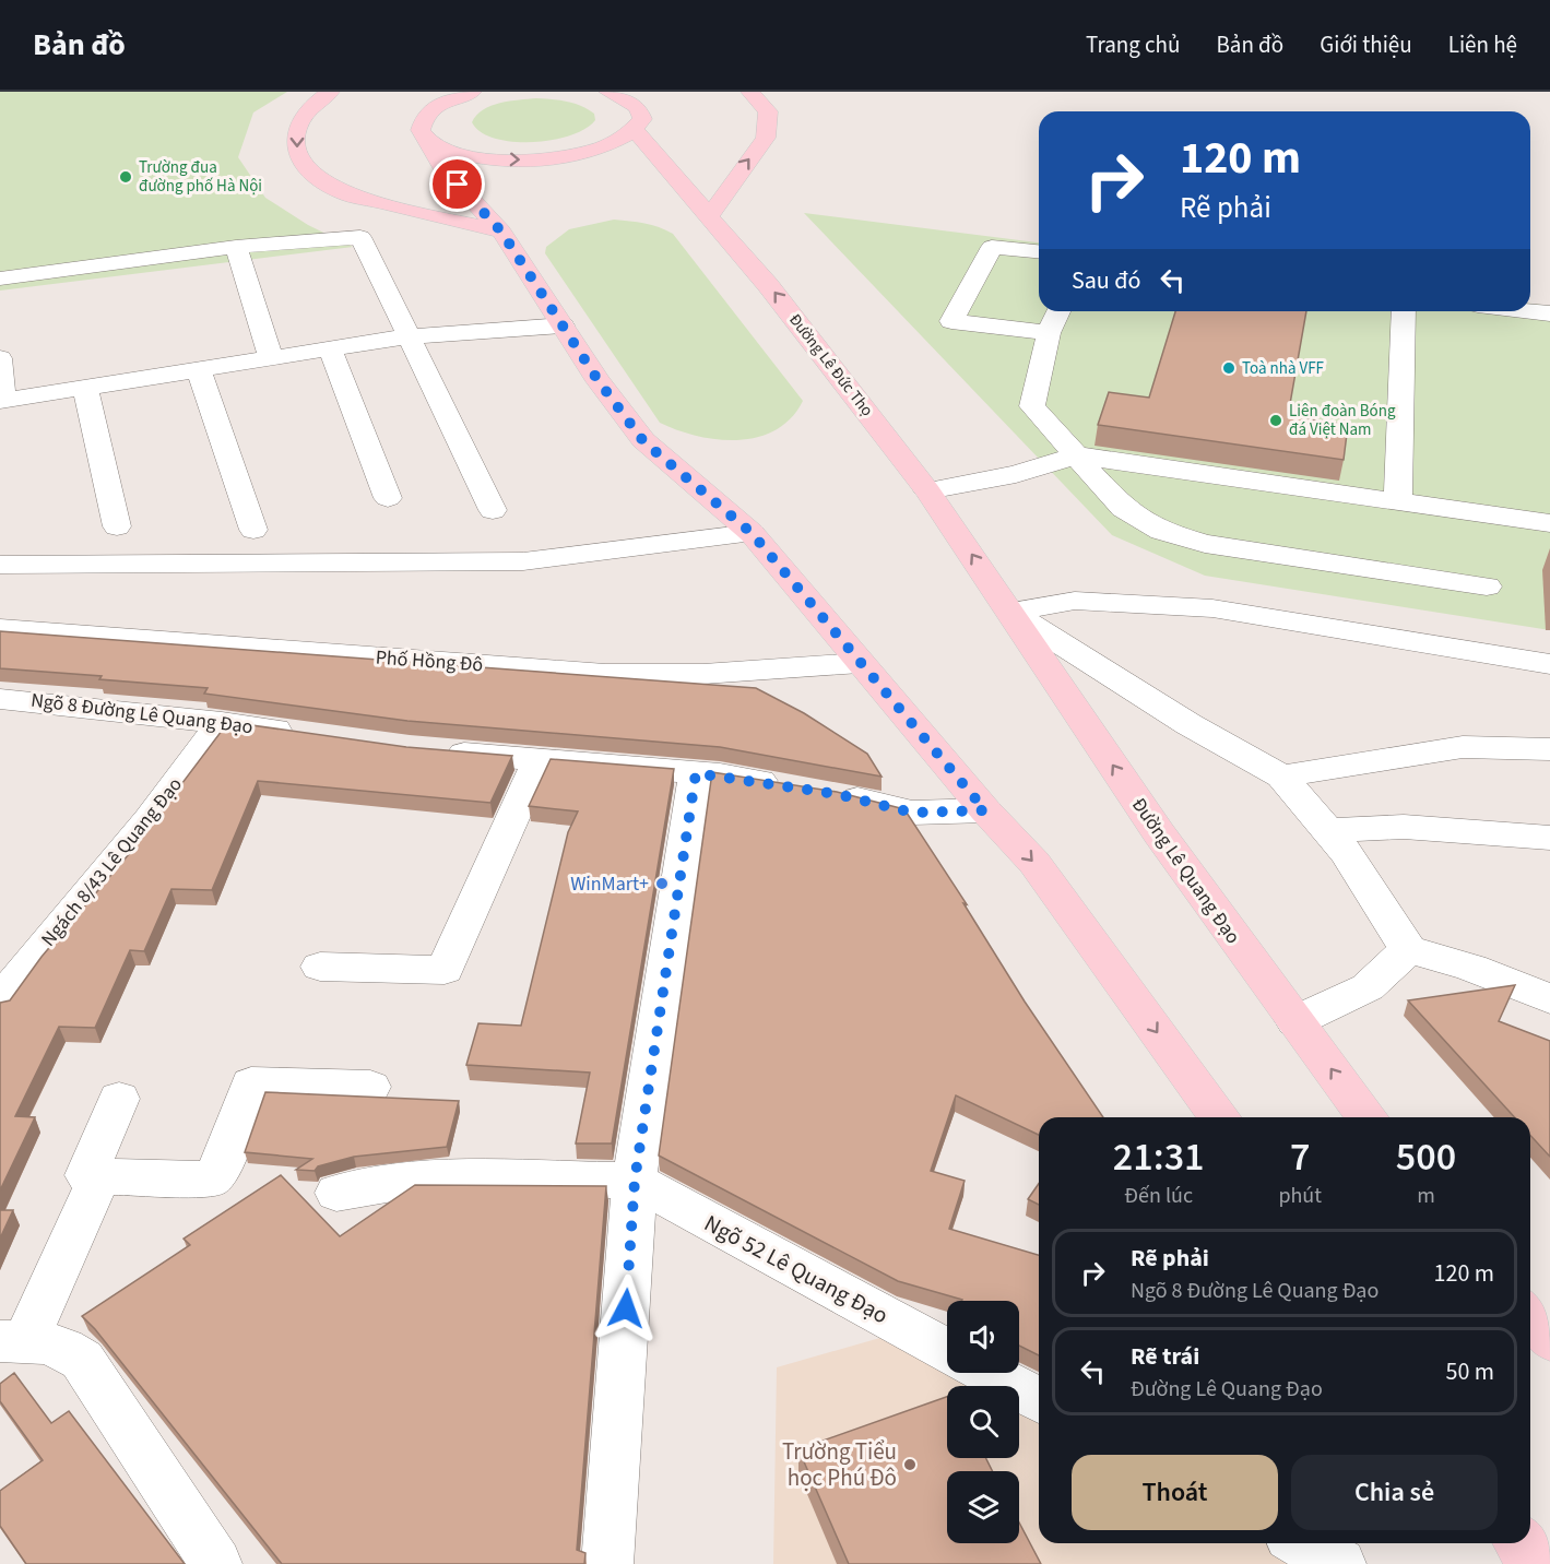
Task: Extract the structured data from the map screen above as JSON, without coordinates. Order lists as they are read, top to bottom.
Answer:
{
  "streets": {
    "main road": ["Đường Lê Đức Thọ", "Đường Lê Quang Đạo"],
    "street": [
      "Phố Hồng Đô",
      "Ngõ 8 Đường Lê Quang Đạo",
      "Ngách 8/43 Lê Quang Đạo",
      "Ngõ 52 Lê Quang Đạo"
    ]
  },
  "crossings": [
    ["Đường Lê Đức Thọ", "Đường Lê Quang Đạo"],
    ["Ngõ 8 Đường Lê Quang Đạo", "Ngách 8/43 Lê Quang Đạo"]
  ],
  "places": [
    "Trường đua đường phố Hà Nội",
    "Toà nhà VFF",
    "Liên đoàn Bóng đá Việt Nam",
    "WinMart+",
    "Trường Tiểu học Phú Đô"
  ],
  "page": {
    "header": "Bản đồ",
    "nav": [
      "Trang chủ",
      "Bản đồ",
      "Giới thiệu",
      "Liên hệ"
    ],
    "turn": ["120 m", "Rẽ phải"],
    "then": "Sau đó",
    "eta": [
      "21:31",
      "Đến lúc",
      "7",
      "phút",
      "500",
      "m"
    ],
    "list": [
      {
        "name": "Rẽ phải",
        "note": "Ngõ 8 Đường Lê Quang Đạo",
        "value": "120 m"
      },
      {
        "name": "Rẽ trái",
        "note": "Đường Lê Quang Đạo",
        "value": "50 m"
      }
    ],
    "buttons": ["Thoát", "Chia sẻ"]
  }
}
